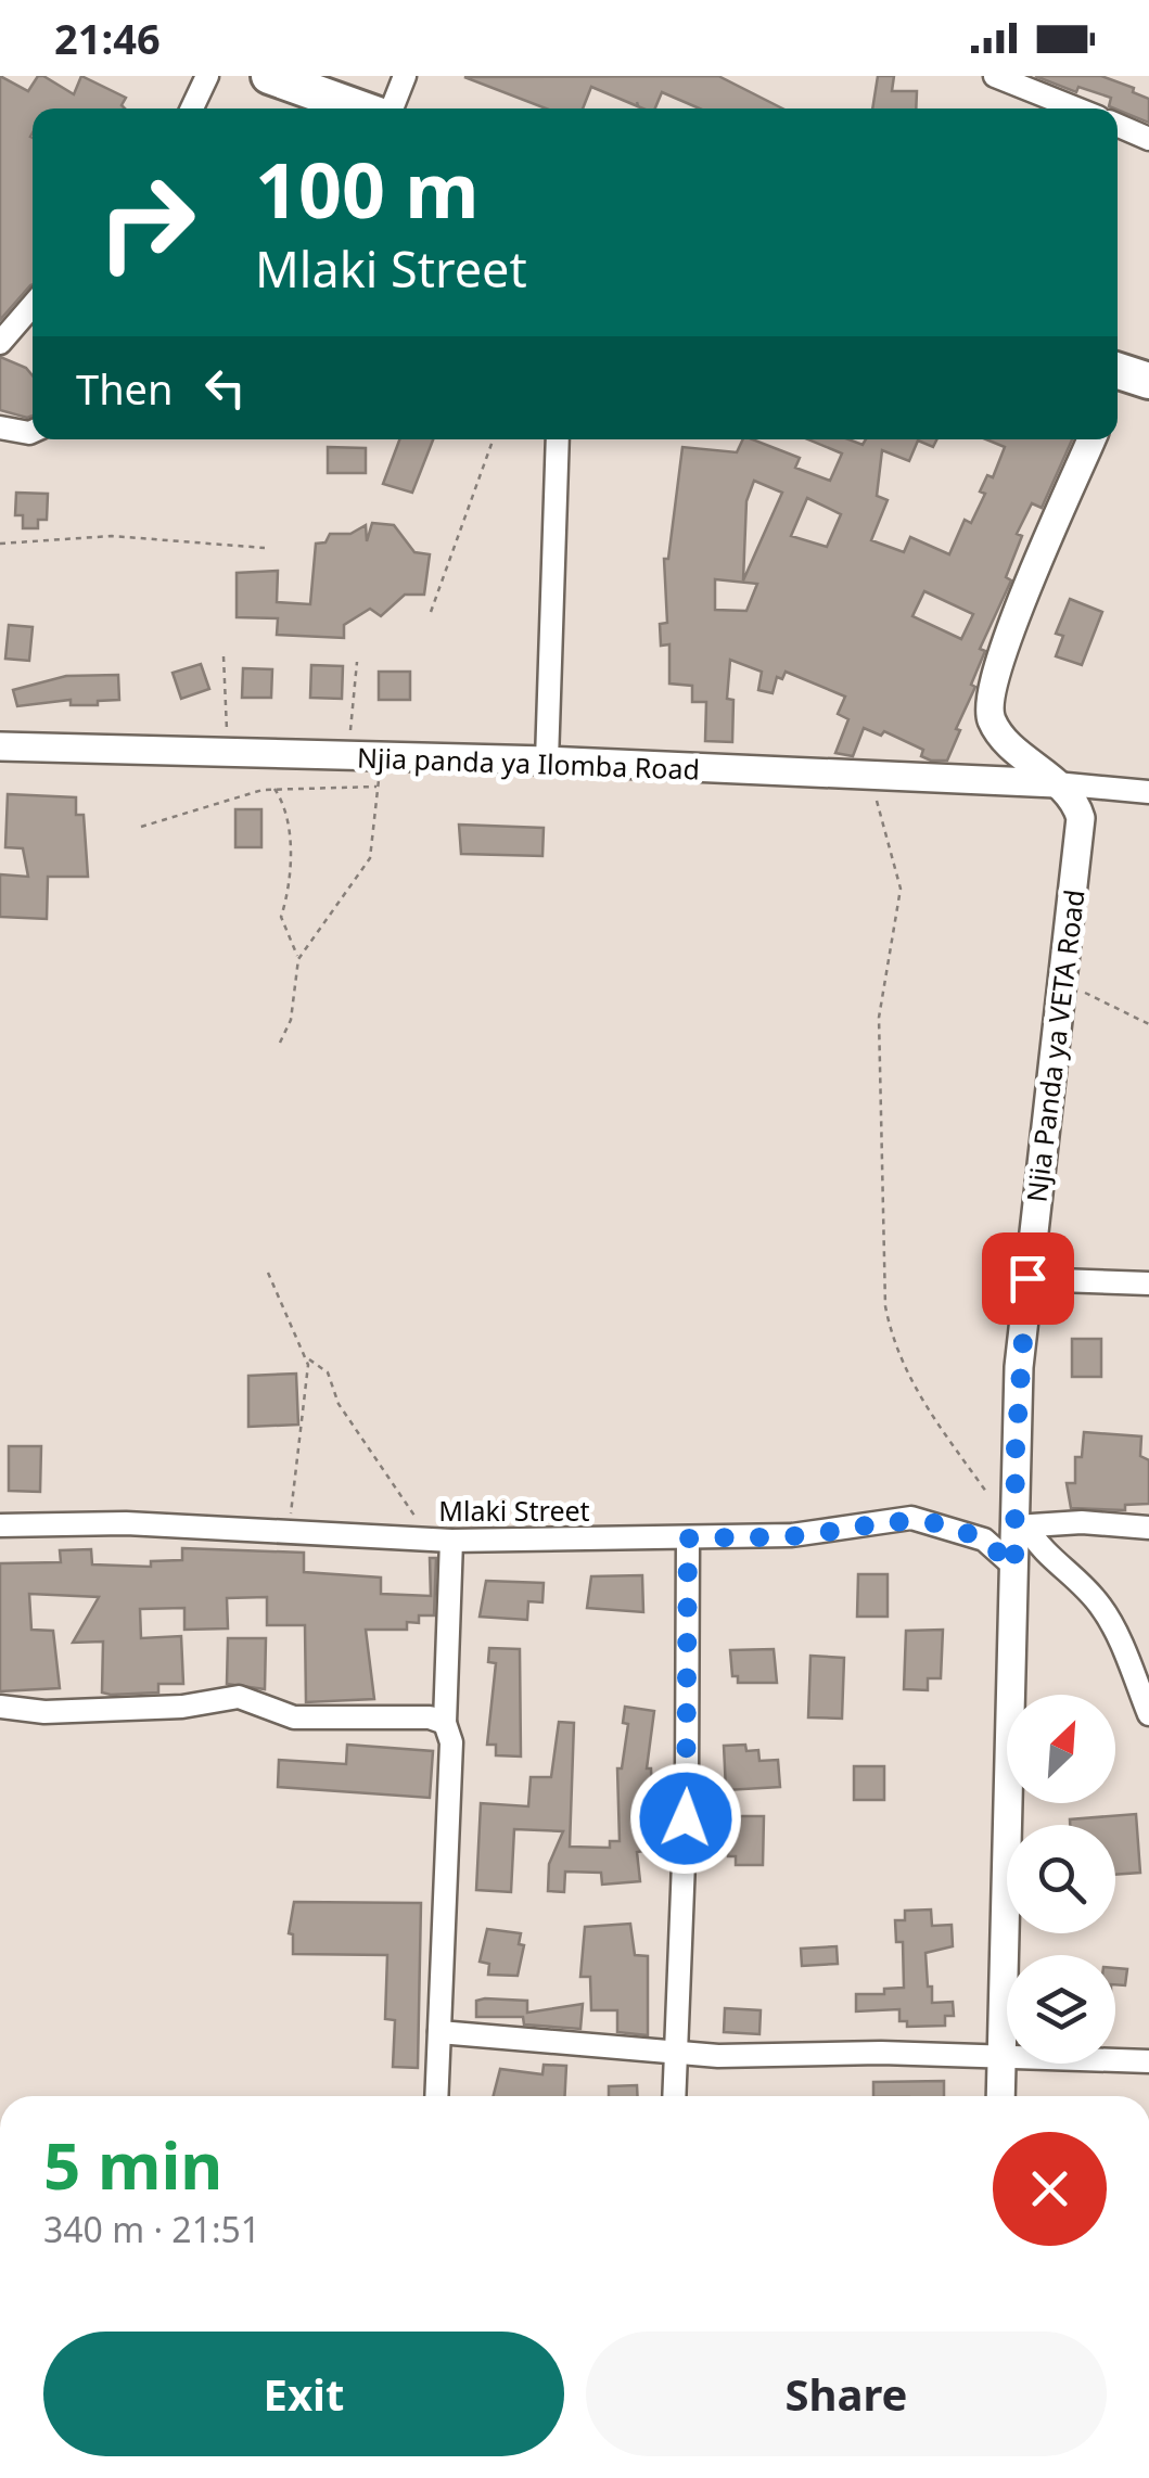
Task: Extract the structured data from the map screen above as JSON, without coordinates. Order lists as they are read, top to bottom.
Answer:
{
  "streets": {
    "street": ["Njia panda ya Ilomba Road", "Njia Panda ya VETA Road", "Mlaki Street"]
  },
  "crossings": [
    ["Njia panda ya Ilomba Road", "Njia Panda ya VETA Road"],
    ["Njia Panda ya VETA Road", "Mlaki Street"]
  ],
  "north": "top right",
  "page": {
    "status": "21:46",
    "turn": ["100 m", "Mlaki Street"],
    "then": "Then",
    "heading": ["5 min", "340 m · 21:51"],
    "buttons": ["Exit", "Share"]
  }
}
